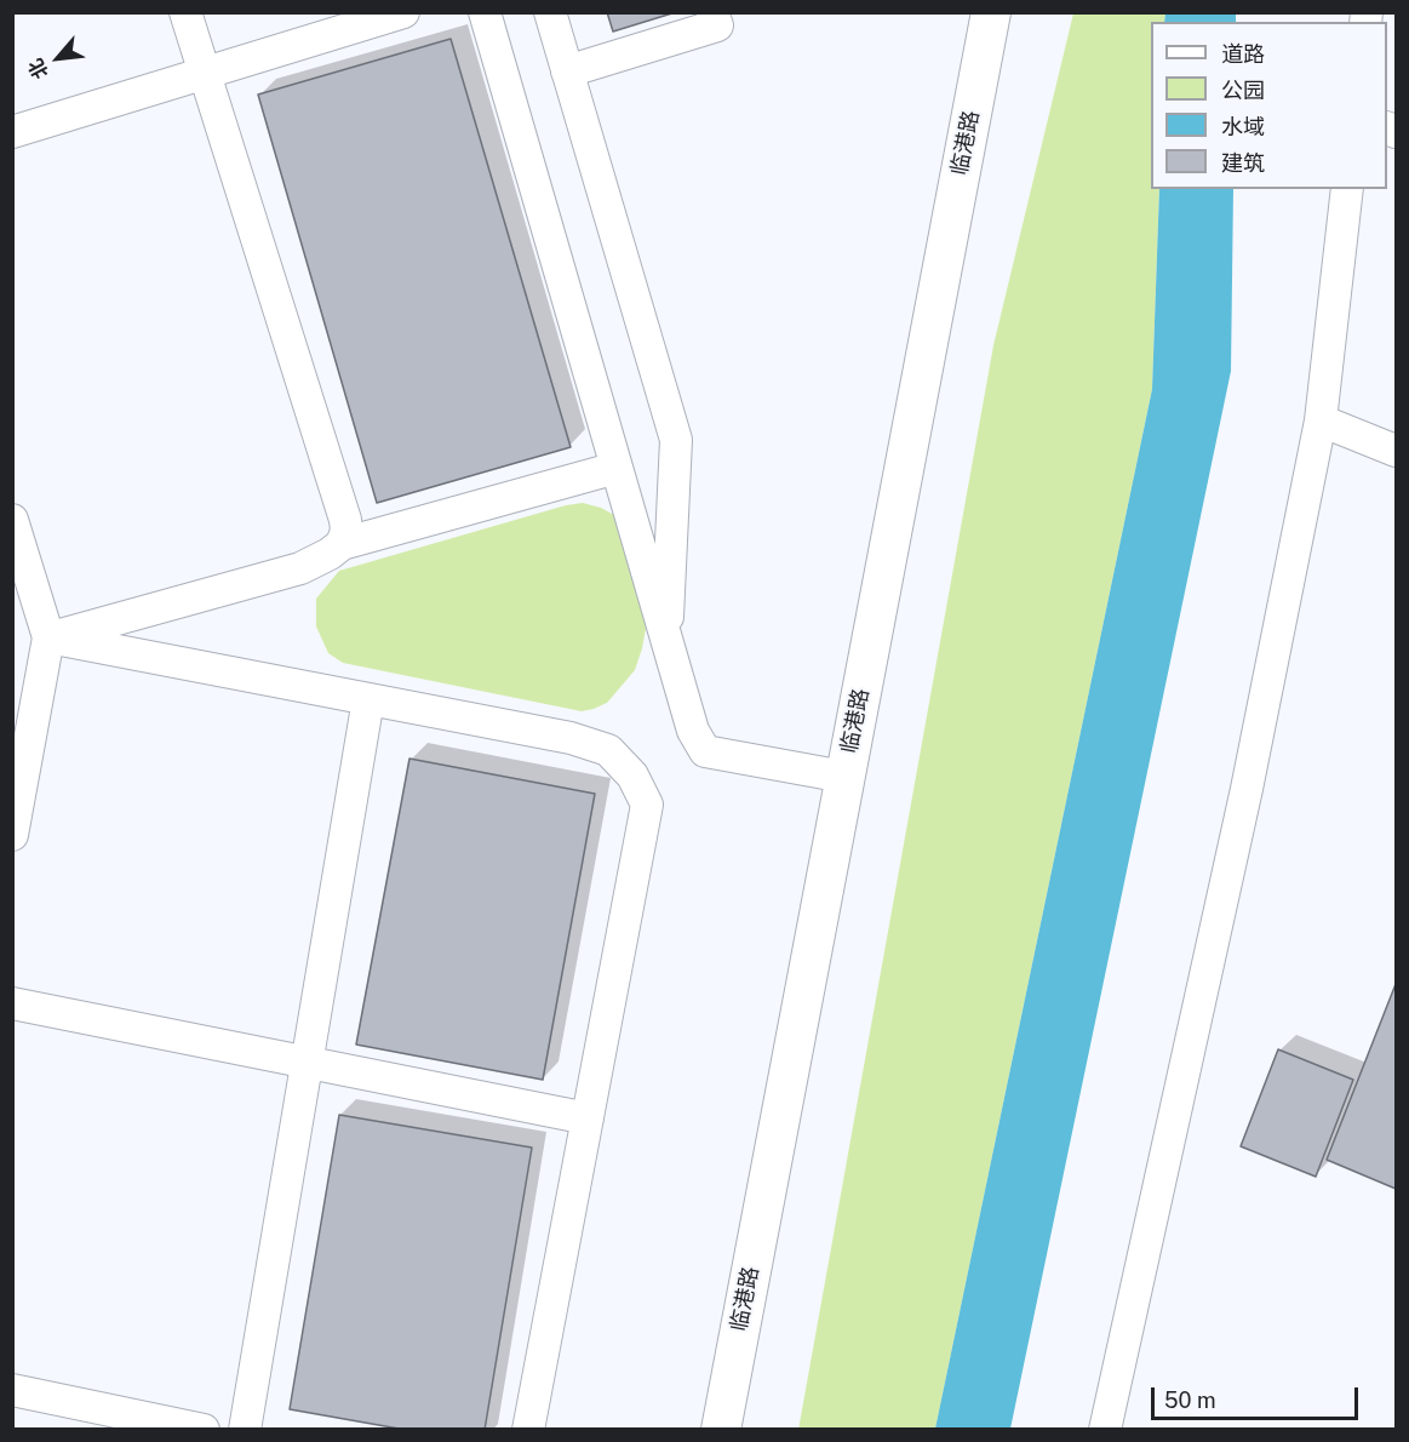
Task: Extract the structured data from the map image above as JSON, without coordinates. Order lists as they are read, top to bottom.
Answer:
{
  "streets": {
    "main road": ["临港路"]
  },
  "legend": [
    "道路",
    "公园",
    "水域",
    "建筑"
  ],
  "scale_bar": "50 m",
  "north": "bottom left"
}
